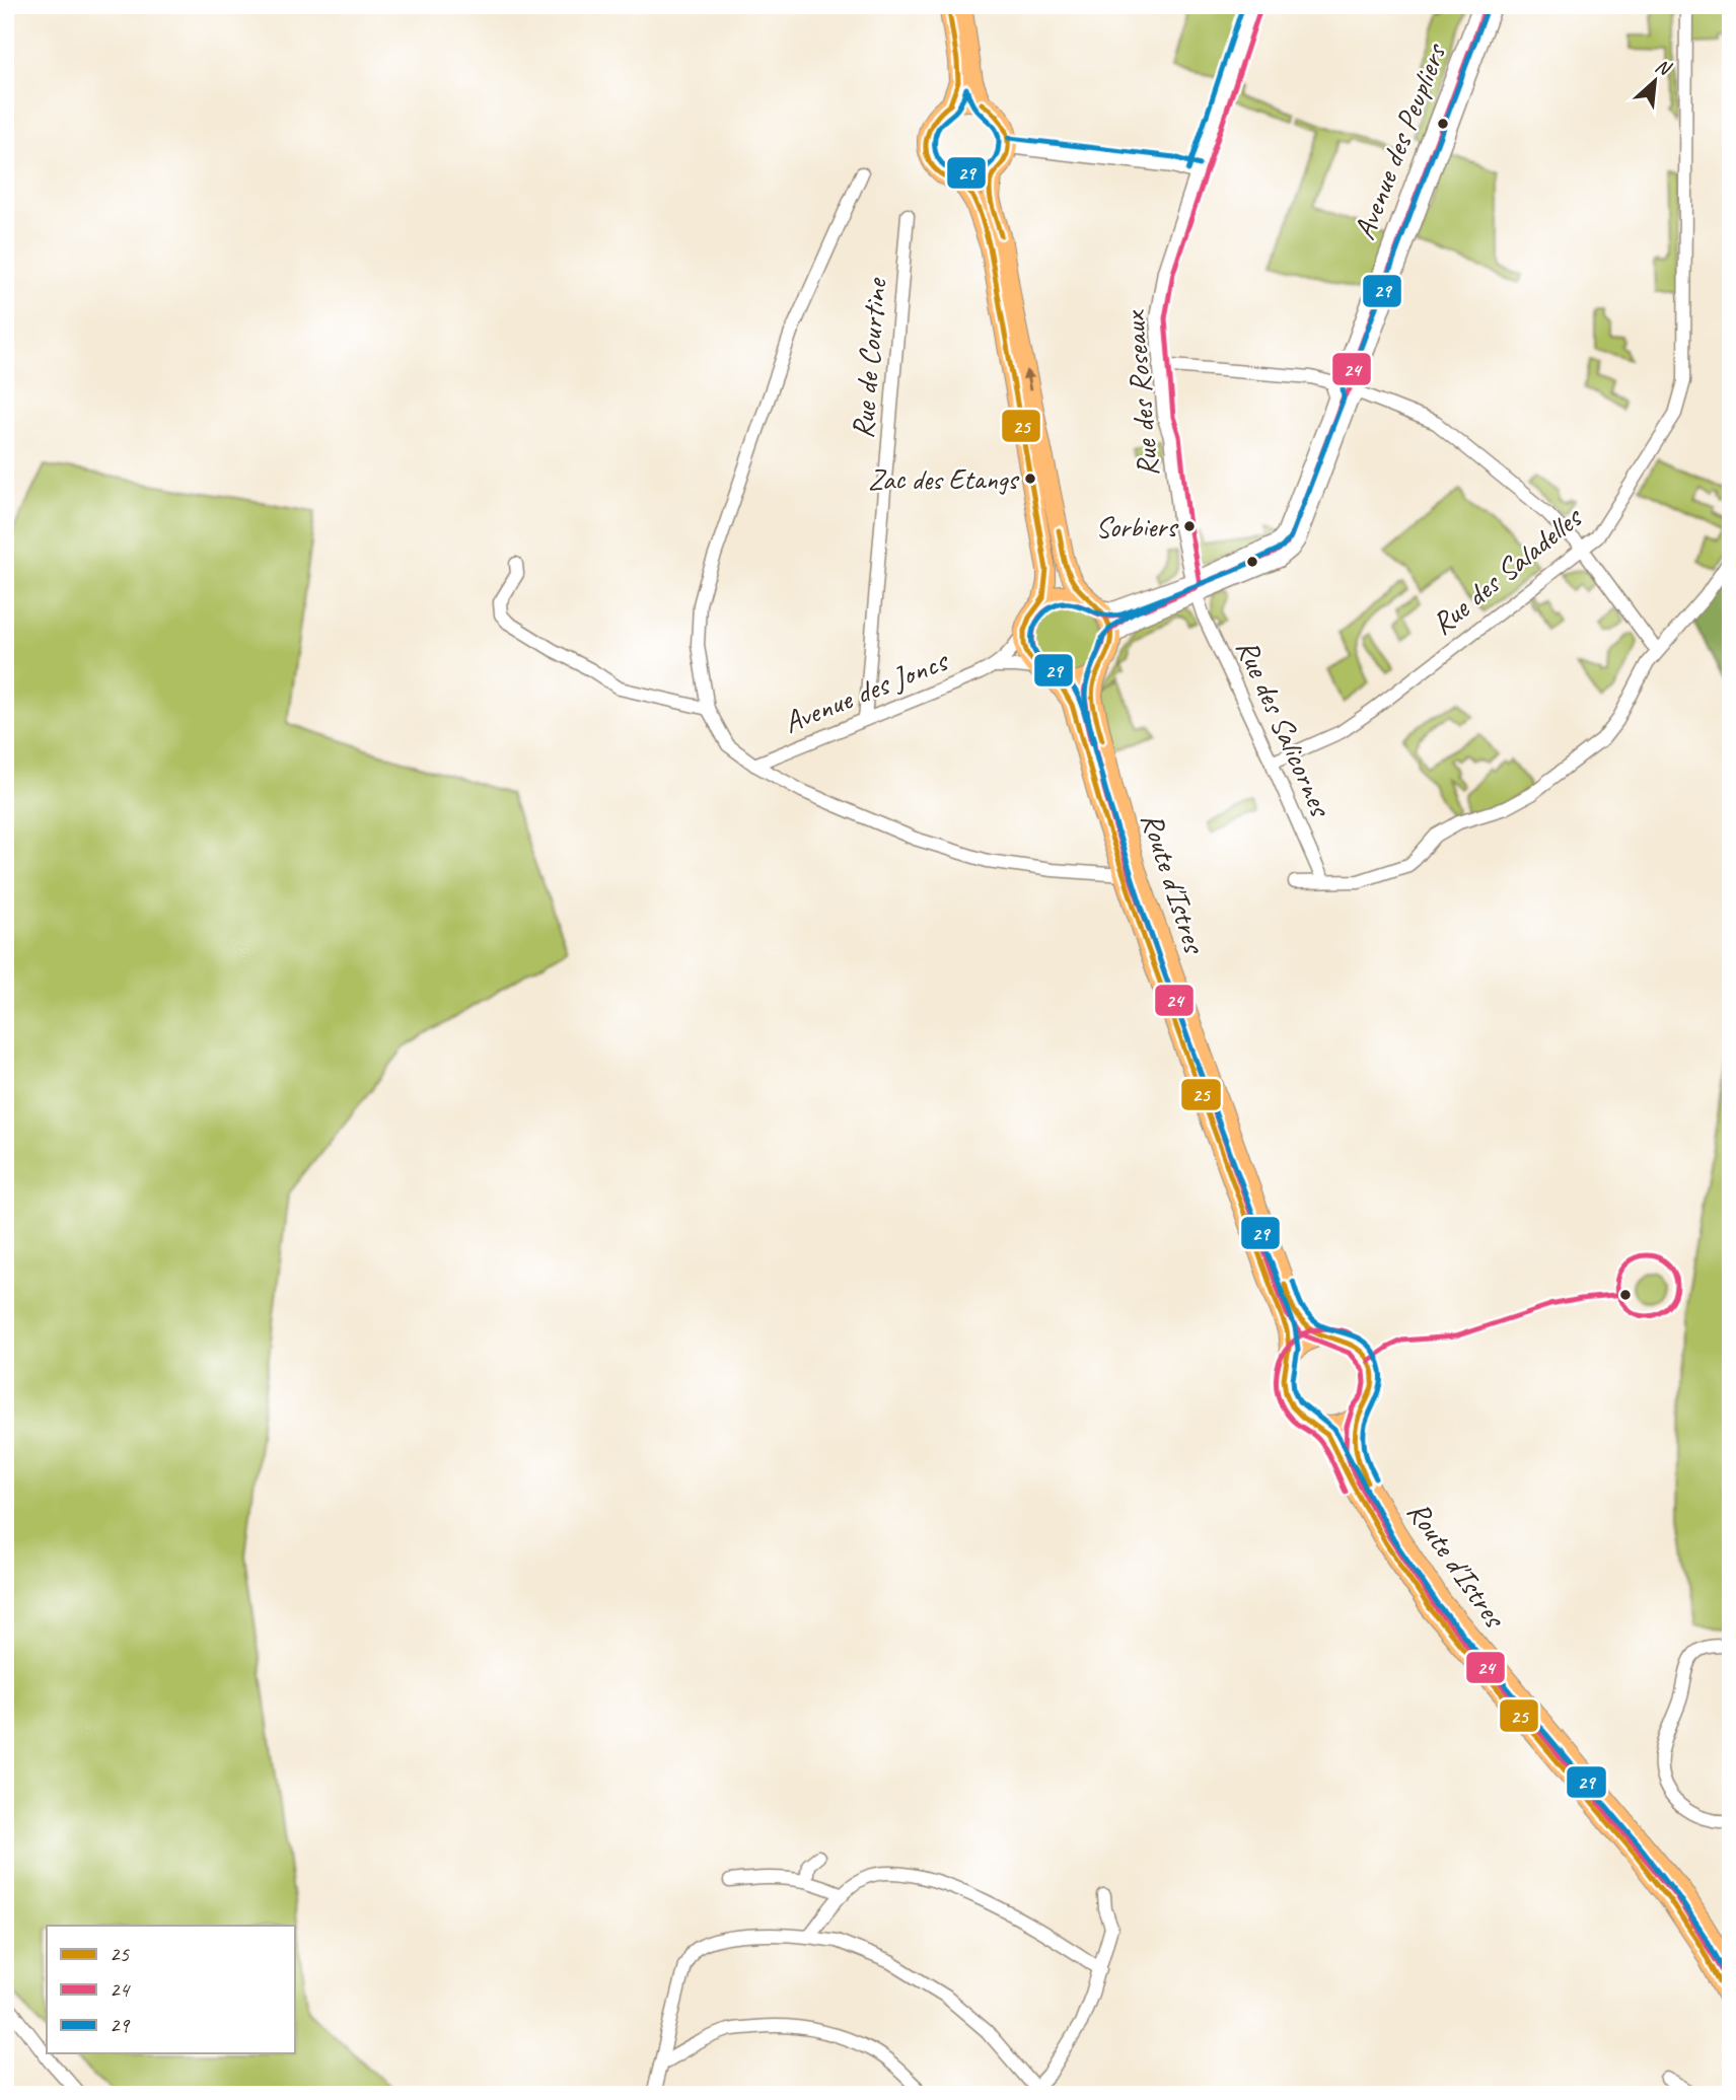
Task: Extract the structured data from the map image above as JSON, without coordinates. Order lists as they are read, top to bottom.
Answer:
{
  "streets": {
    "main road": ["Route d'Istres"],
    "street": [
      "Avenue des Peupliers",
      "Rue de Courtine",
      "Rue des Roseaux",
      "Rue des Saladelles",
      "Avenue des Joncs",
      "Rue des Salicornes"
    ]
  },
  "crossings": [
    ["Avenue des Peupliers", "Rue des Roseaux"],
    ["Avenue des Peupliers", "Avenue des Joncs"],
    ["Avenue des Peupliers", "Rue des Salicornes"],
    ["Avenue des Peupliers", "Route d'Istres"],
    ["Rue de Courtine", "Avenue des Joncs"],
    ["Rue des Saladelles", "Rue des Salicornes"],
    ["Avenue des Joncs", "Route d'Istres"]
  ],
  "places": ["Zac des Etangs", "Sorbiers"],
  "lines": ["transit line 25", "transit line 24", "transit line 29"],
  "legend": ["25", "24", "29"],
  "north": "top right"
}
